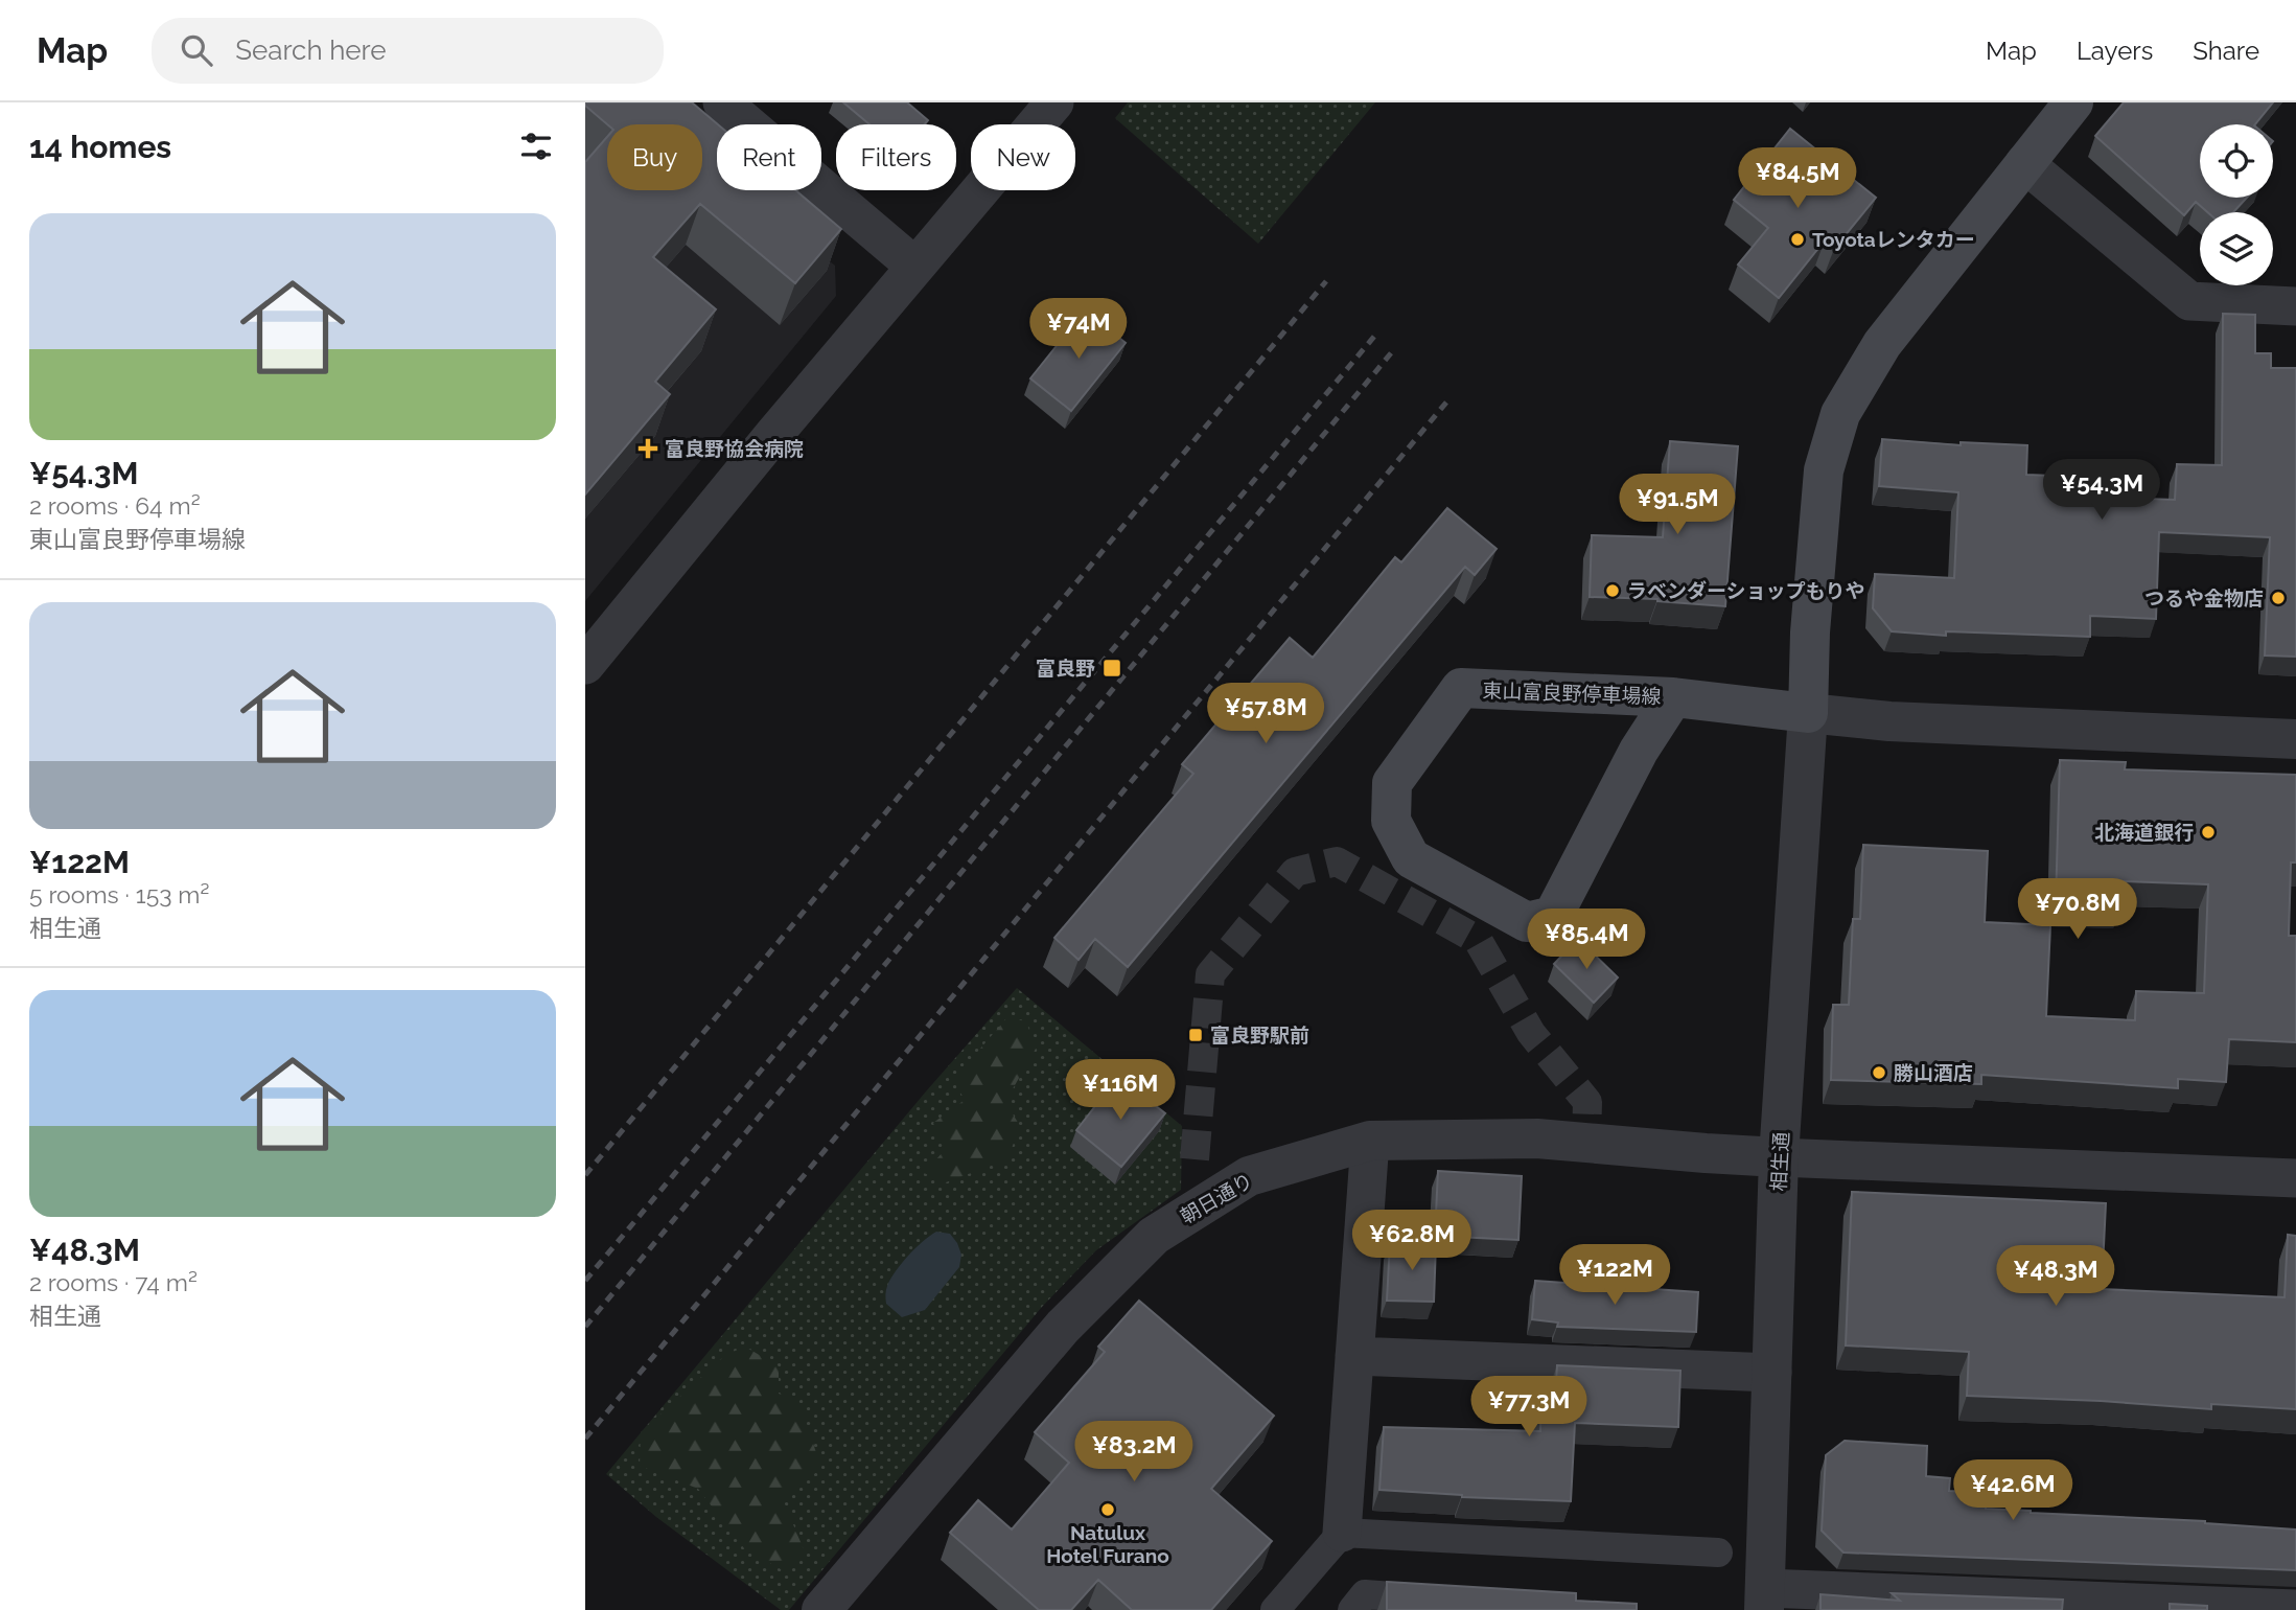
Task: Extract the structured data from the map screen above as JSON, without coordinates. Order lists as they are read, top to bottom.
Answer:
{
  "streets": {
    "main road": ["東山富良野停車場線"],
    "street": ["相生通", "朝日通り"]
  },
  "crossings": [
    ["東山富良野停車場線", "相生通"],
    ["相生通", "朝日通り"]
  ],
  "places": {
    "other": [
      "Toyotaレンタカー",
      "ラベンダーショップもりや",
      "つるや金物店",
      "北海道銀行",
      "勝山酒店",
      "Natulux Hotel Furano"
    ],
    "health": ["富良野協会病院"],
    "transit": ["富良野", "富良野駅前"]
  },
  "page": {
    "header": "Map",
    "search": "Search here",
    "nav": ["Map", "Layers", "Share"],
    "heading": "14 homes",
    "chip": [
      "Buy",
      "Rent",
      "Filters",
      "New"
    ],
    "price": [
      "¥84.5M",
      "¥74M",
      "¥54.3M",
      "¥91.5M",
      "¥57.8M",
      "¥70.8M",
      "¥85.4M",
      "¥116M",
      "¥62.8M",
      "¥122M",
      "¥48.3M",
      "¥77.3M",
      "¥83.2M",
      "¥42.6M"
    ],
    "list": [
      {
        "name": "¥54.3M",
        "note": "2 rooms · 64 m² · 東山富良野停車場線"
      },
      {
        "name": "¥122M",
        "note": "5 rooms · 153 m² · 相生通"
      },
      {
        "name": "¥48.3M",
        "note": "2 rooms · 74 m² · 相生通"
      }
    ]
  }
}
